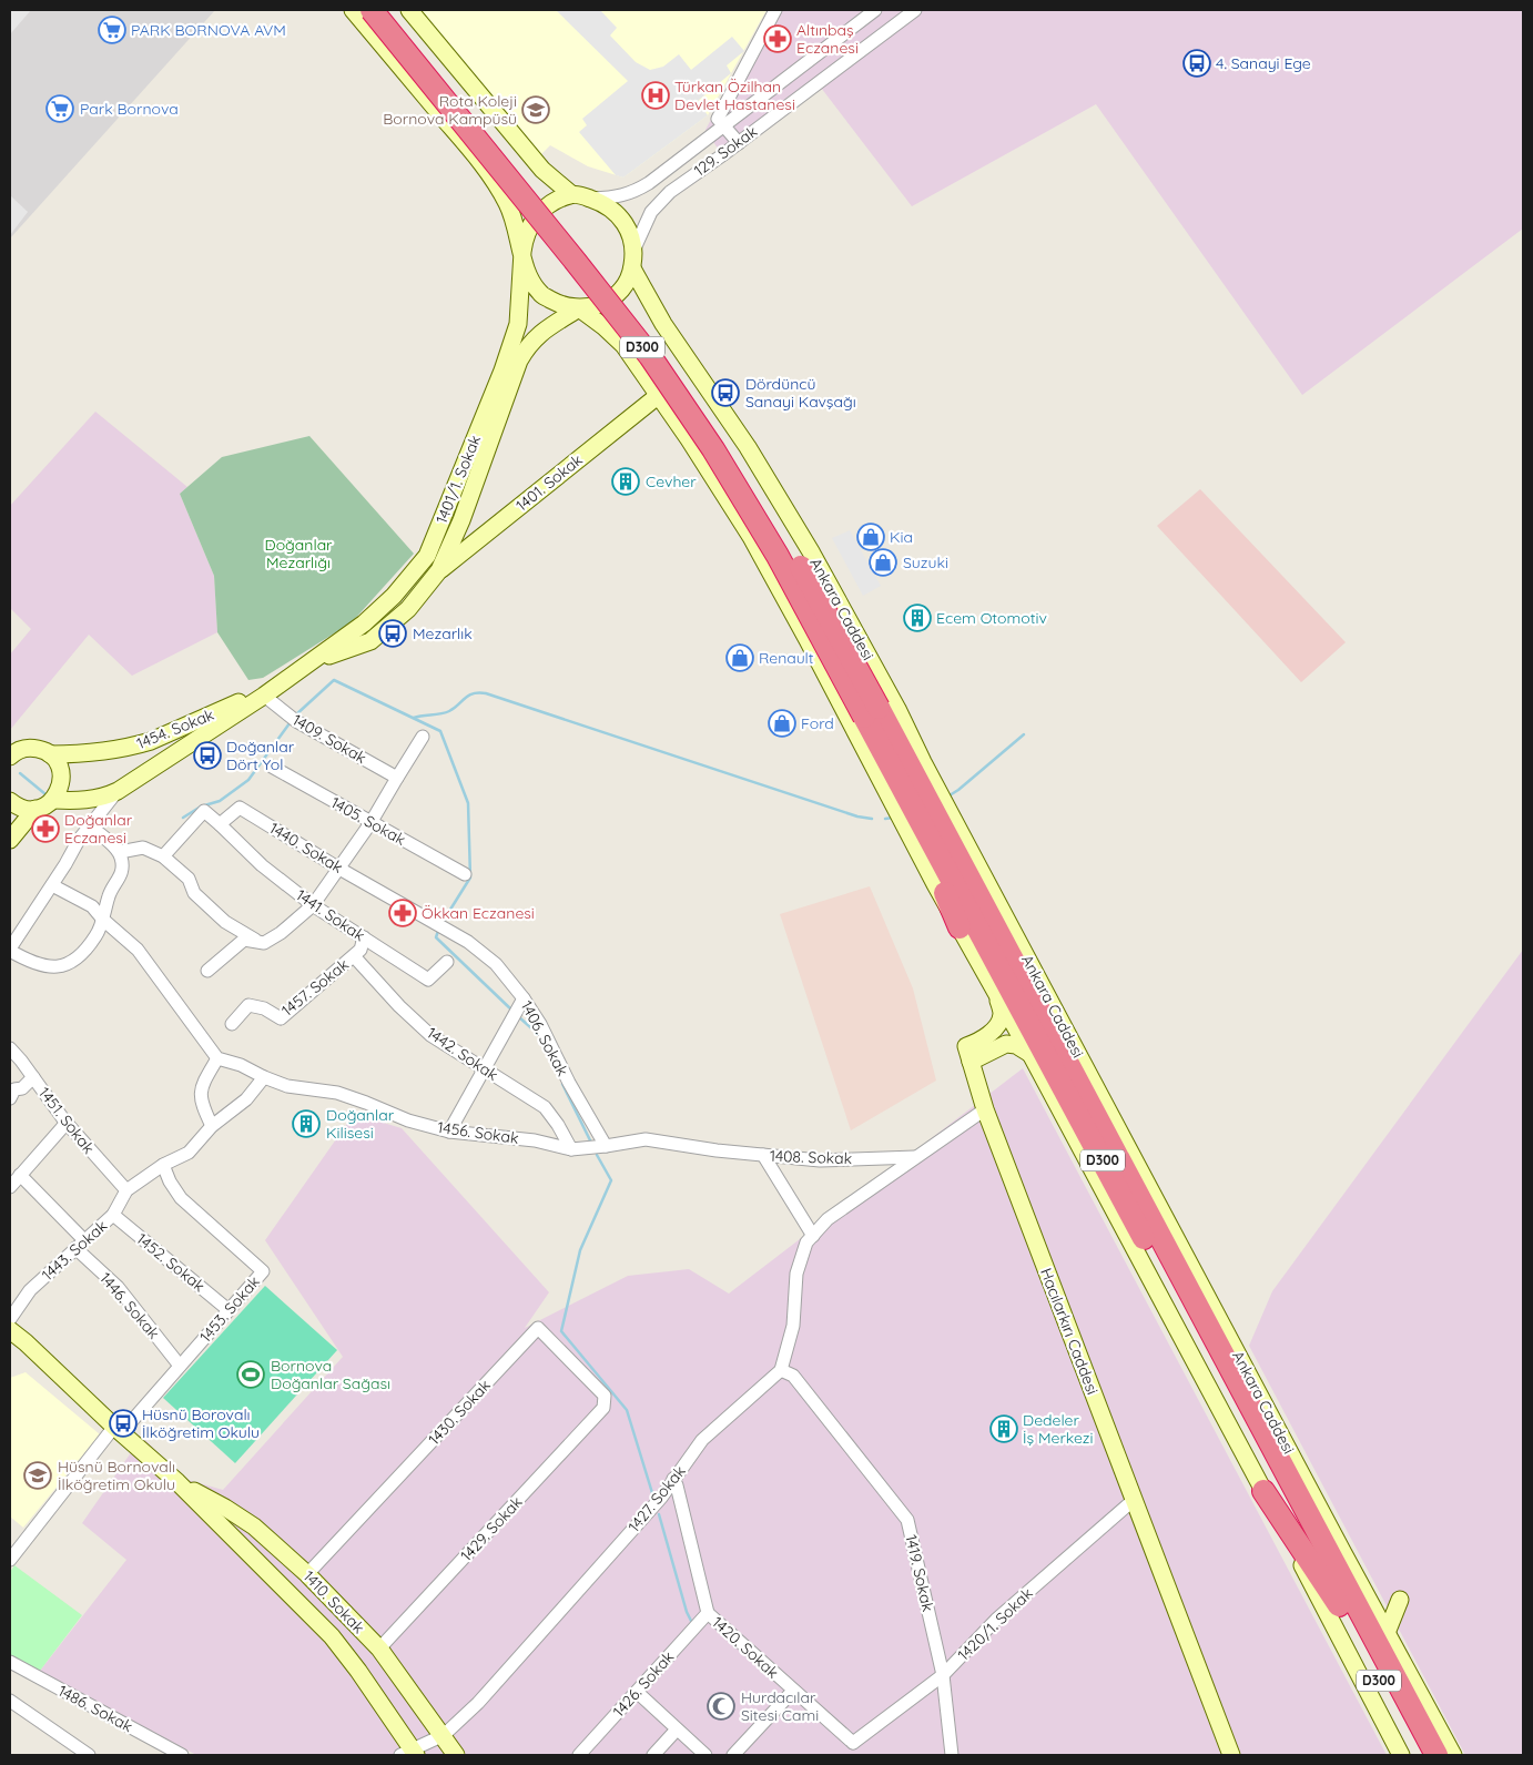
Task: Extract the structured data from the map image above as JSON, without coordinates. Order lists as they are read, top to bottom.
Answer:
{
  "streets": {
    "highway": ["D300", "Ankara Caddesi"],
    "main road": [
      "1401/1. Sokak",
      "1401. Sokak",
      "1454. Sokak",
      "Hacılarkırı Caddesi",
      "1410. Sokak"
    ],
    "street": [
      "129. Sokak",
      "1409. Sokak",
      "1405. Sokak",
      "1440. Sokak",
      "1441. Sokak",
      "1457. Sokak",
      "1406. Sokak",
      "1442. Sokak",
      "1451. Sokak",
      "1456. Sokak",
      "1408. Sokak",
      "1443. Sokak",
      "1452. Sokak",
      "1446. Sokak",
      "1453. Sokak",
      "1430. Sokak",
      "1427. Sokak",
      "1429. Sokak",
      "1419. Sokak",
      "1420/1. Sokak",
      "1420. Sokak",
      "1426. Sokak",
      "1486. Sokak"
    ]
  },
  "crossings": [
    ["129. Sokak", "1401/1. Sokak"],
    ["129. Sokak", "Ankara Caddesi"],
    ["1401/1. Sokak", "1401. Sokak"],
    ["1401/1. Sokak", "Ankara Caddesi"],
    ["1401/1. Sokak", "1454. Sokak"],
    ["1401/1. Sokak", "1409. Sokak"],
    ["1454. Sokak", "1409. Sokak"],
    ["1440. Sokak", "1441. Sokak"],
    ["1440. Sokak", "1406. Sokak"],
    ["1441. Sokak", "1457. Sokak"],
    ["1457. Sokak", "1442. Sokak"],
    ["1406. Sokak", "1456. Sokak"],
    ["1442. Sokak", "1456. Sokak"],
    ["1451. Sokak", "1443. Sokak"],
    ["1456. Sokak", "1408. Sokak"],
    ["1456. Sokak", "1443. Sokak"],
    ["1443. Sokak", "1452. Sokak"],
    ["1443. Sokak", "1446. Sokak"],
    ["1443. Sokak", "1453. Sokak"],
    ["1452. Sokak", "1453. Sokak"],
    ["1446. Sokak", "1453. Sokak"],
    ["1453. Sokak", "1410. Sokak"],
    ["Hacılarkırı Caddesi", "1420/1. Sokak"],
    ["1430. Sokak", "1429. Sokak"],
    ["1430. Sokak", "1410. Sokak"],
    ["1427. Sokak", "1419. Sokak"],
    ["1427. Sokak", "1410. Sokak"],
    ["1427. Sokak", "1420. Sokak"],
    ["1429. Sokak", "1410. Sokak"],
    ["1419. Sokak", "1420/1. Sokak"],
    ["1420/1. Sokak", "1420. Sokak"],
    ["1420. Sokak", "1426. Sokak"]
  ],
  "parks": ["Doğanlar Mezarlığı"],
  "places": {
    "supermarket": ["PARK BORNOVA AVM", "Park Bornova"],
    "pharmacy": ["Altınbaş Eczanesi", "Doğanlar Eczanesi", "Ökkan Eczanesi"],
    "bus stop": [
      "4. Sanayi Ege",
      "Dördüncü Sanayi Kavşağı",
      "Mezarlık",
      "Doğanlar Dört Yol",
      "Hüsnü Borovalı İlköğretim Okulu"
    ],
    "hospital": ["Türkan Özilhan Devlet Hastanesi"],
    "school or university": ["Rota Koleji Bornova Kampüsü", "Hüsnü Bornovalı İlköğretim Okulu"],
    "building": [
      "Cevher",
      "Ecem Otomotiv",
      "Doğanlar Kilisesi",
      "Dedeler İş Merkezi"
    ],
    "shop": [
      "Kia",
      "Suzuki",
      "Renault",
      "Ford"
    ],
    "sports": ["Bornova Doğanlar Sağası"],
    "mosque": ["Hurdacılar Sitesi Cami"]
  }
}
